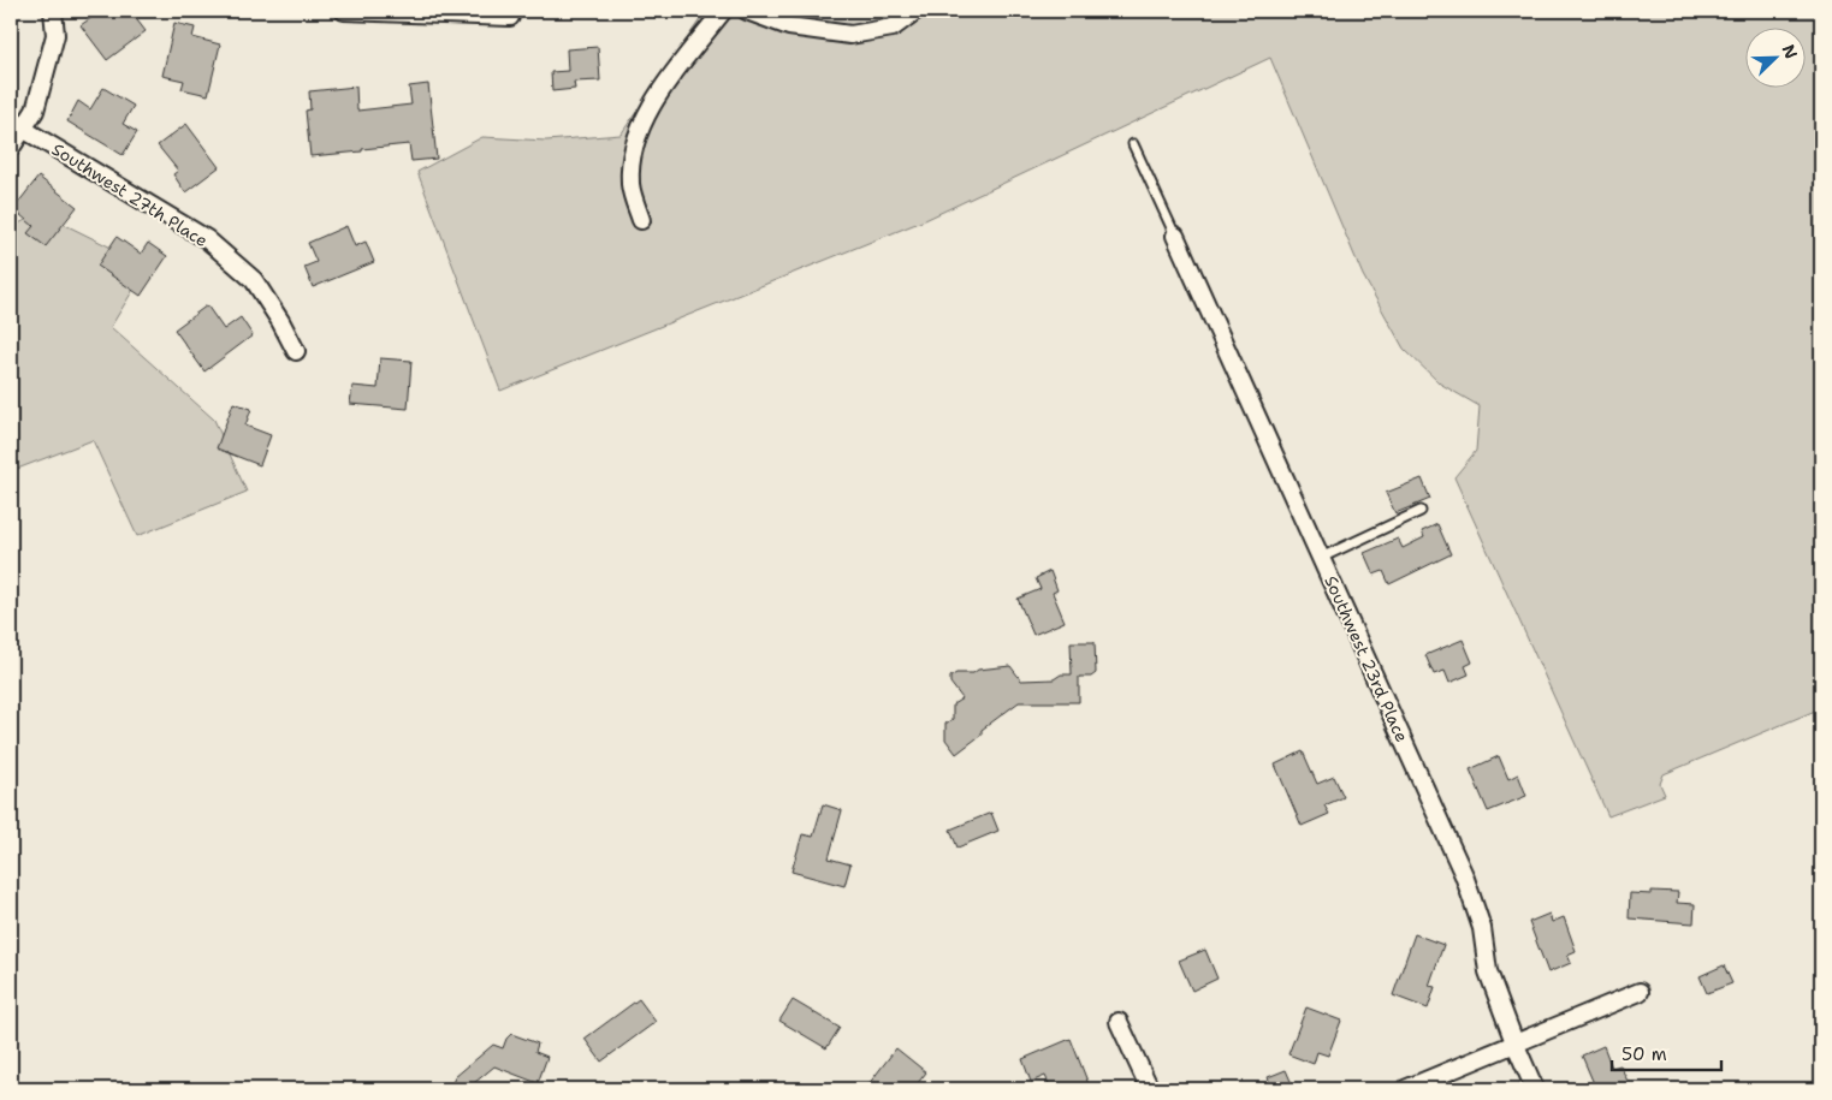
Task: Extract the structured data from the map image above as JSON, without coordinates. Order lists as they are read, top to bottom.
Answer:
{
  "streets": {
    "street": ["Southwest 27th Place", "Southwest 23rd Place"]
  },
  "scale_bar": "50 m",
  "north": "top right"
}
